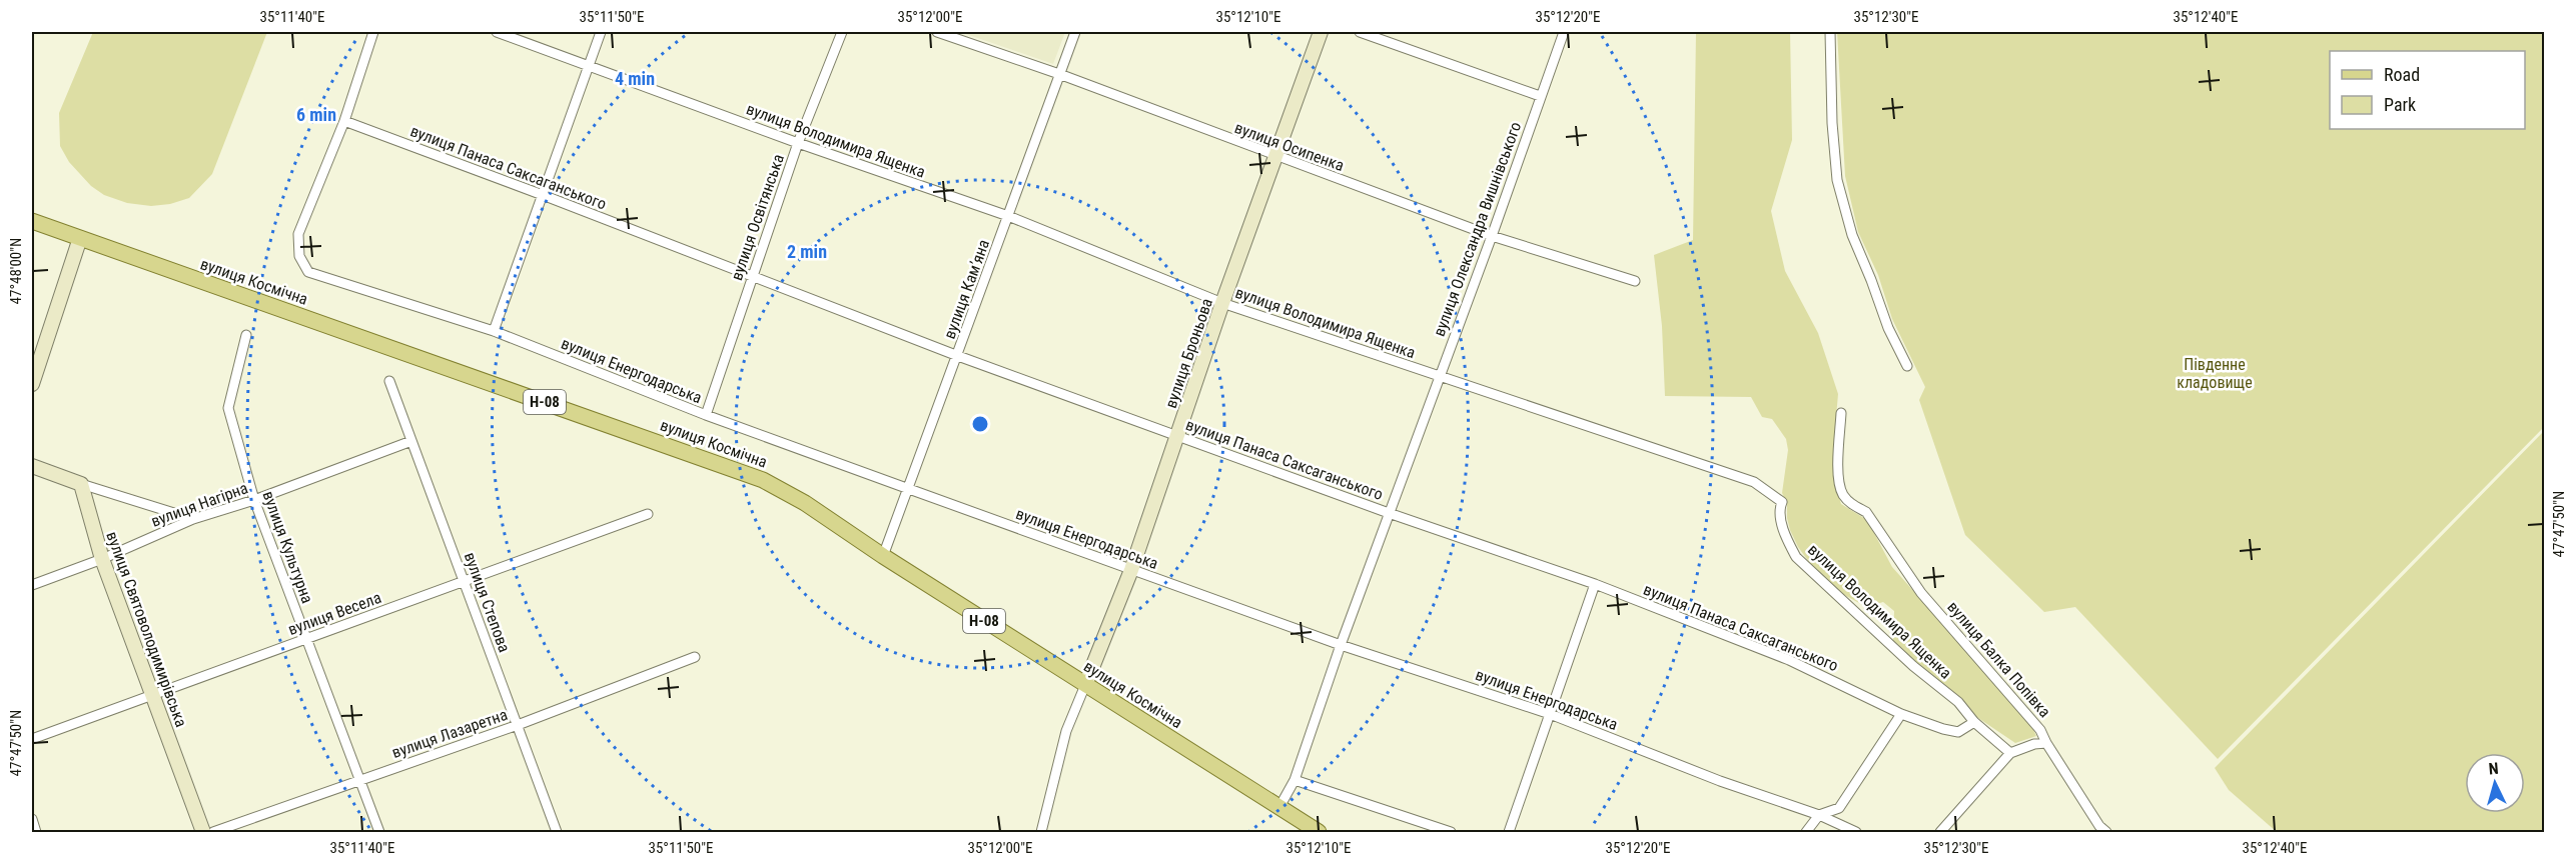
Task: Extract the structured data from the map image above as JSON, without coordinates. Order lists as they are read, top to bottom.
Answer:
{
  "streets": {
    "main road": ["вулиця Космічна", "Н-08"],
    "street": [
      "вулиця Володимира Ященка",
      "вулиця Осипенка",
      "вулиця Панаса Саксаганського",
      "вулиця Освітянська",
      "вулиця Олександра Вишнівського",
      "вулиця Кам’яна",
      "вулиця Броньова",
      "вулиця Енергодарська",
      "вулиця Нагірна",
      "вулиця Культурна",
      "вулиця Степова",
      "вулиця Весела",
      "вулиця Святоволодимирівська",
      "вулиця Балка Попівка",
      "вулиця Лазаретна"
    ]
  },
  "crossings": [
    ["вулиця Володимира Ященка", "вулиця Панаса Саксаганського"],
    ["вулиця Володимира Ященка", "вулиця Освітянська"],
    ["вулиця Володимира Ященка", "вулиця Олександра Вишнівського"],
    ["вулиця Володимира Ященка", "вулиця Кам’яна"],
    ["вулиця Володимира Ященка", "вулиця Броньова"],
    ["вулиця Осипенка", "вулиця Олександра Вишнівського"],
    ["вулиця Осипенка", "вулиця Кам’яна"],
    ["вулиця Осипенка", "вулиця Броньова"],
    ["вулиця Панаса Саксаганського", "вулиця Освітянська"],
    ["вулиця Панаса Саксаганського", "вулиця Олександра Вишнівського"],
    ["вулиця Панаса Саксаганського", "вулиця Кам’яна"],
    ["вулиця Панаса Саксаганського", "вулиця Броньова"],
    ["вулиця Панаса Саксаганського", "вулиця Енергодарська"],
    ["вулиця Освітянська", "вулиця Енергодарська"],
    ["вулиця Олександра Вишнівського", "вулиця Космічна"],
    ["вулиця Олександра Вишнівського", "вулиця Енергодарська"],
    ["вулиця Космічна", "вулиця Кам’яна"],
    ["вулиця Космічна", "вулиця Броньова"],
    ["вулиця Кам’яна", "вулиця Енергодарська"],
    ["вулиця Броньова", "вулиця Енергодарська"],
    ["вулиця Нагірна", "вулиця Культурна"],
    ["вулиця Нагірна", "вулиця Степова"],
    ["вулиця Нагірна", "вулиця Святоволодимирівська"],
    ["вулиця Культурна", "вулиця Весела"],
    ["вулиця Культурна", "вулиця Лазаретна"],
    ["вулиця Степова", "вулиця Весела"],
    ["вулиця Степова", "вулиця Лазаретна"],
    ["вулиця Весела", "вулиця Святоволодимирівська"]
  ],
  "parks": ["Південне кладовище"],
  "legend": ["Road", "Park"],
  "north": "top",
  "coordinates": [
    "35°11'40\"E",
    "35°11'50\"E",
    "35°12'00\"E",
    "35°12'10\"E",
    "35°12'20\"E",
    "35°12'30\"E",
    "35°12'40\"E",
    "47°48'00\"N",
    "47°47'50\"N"
  ],
  "rings": ["4 min", "6 min", "2 min"]
}
